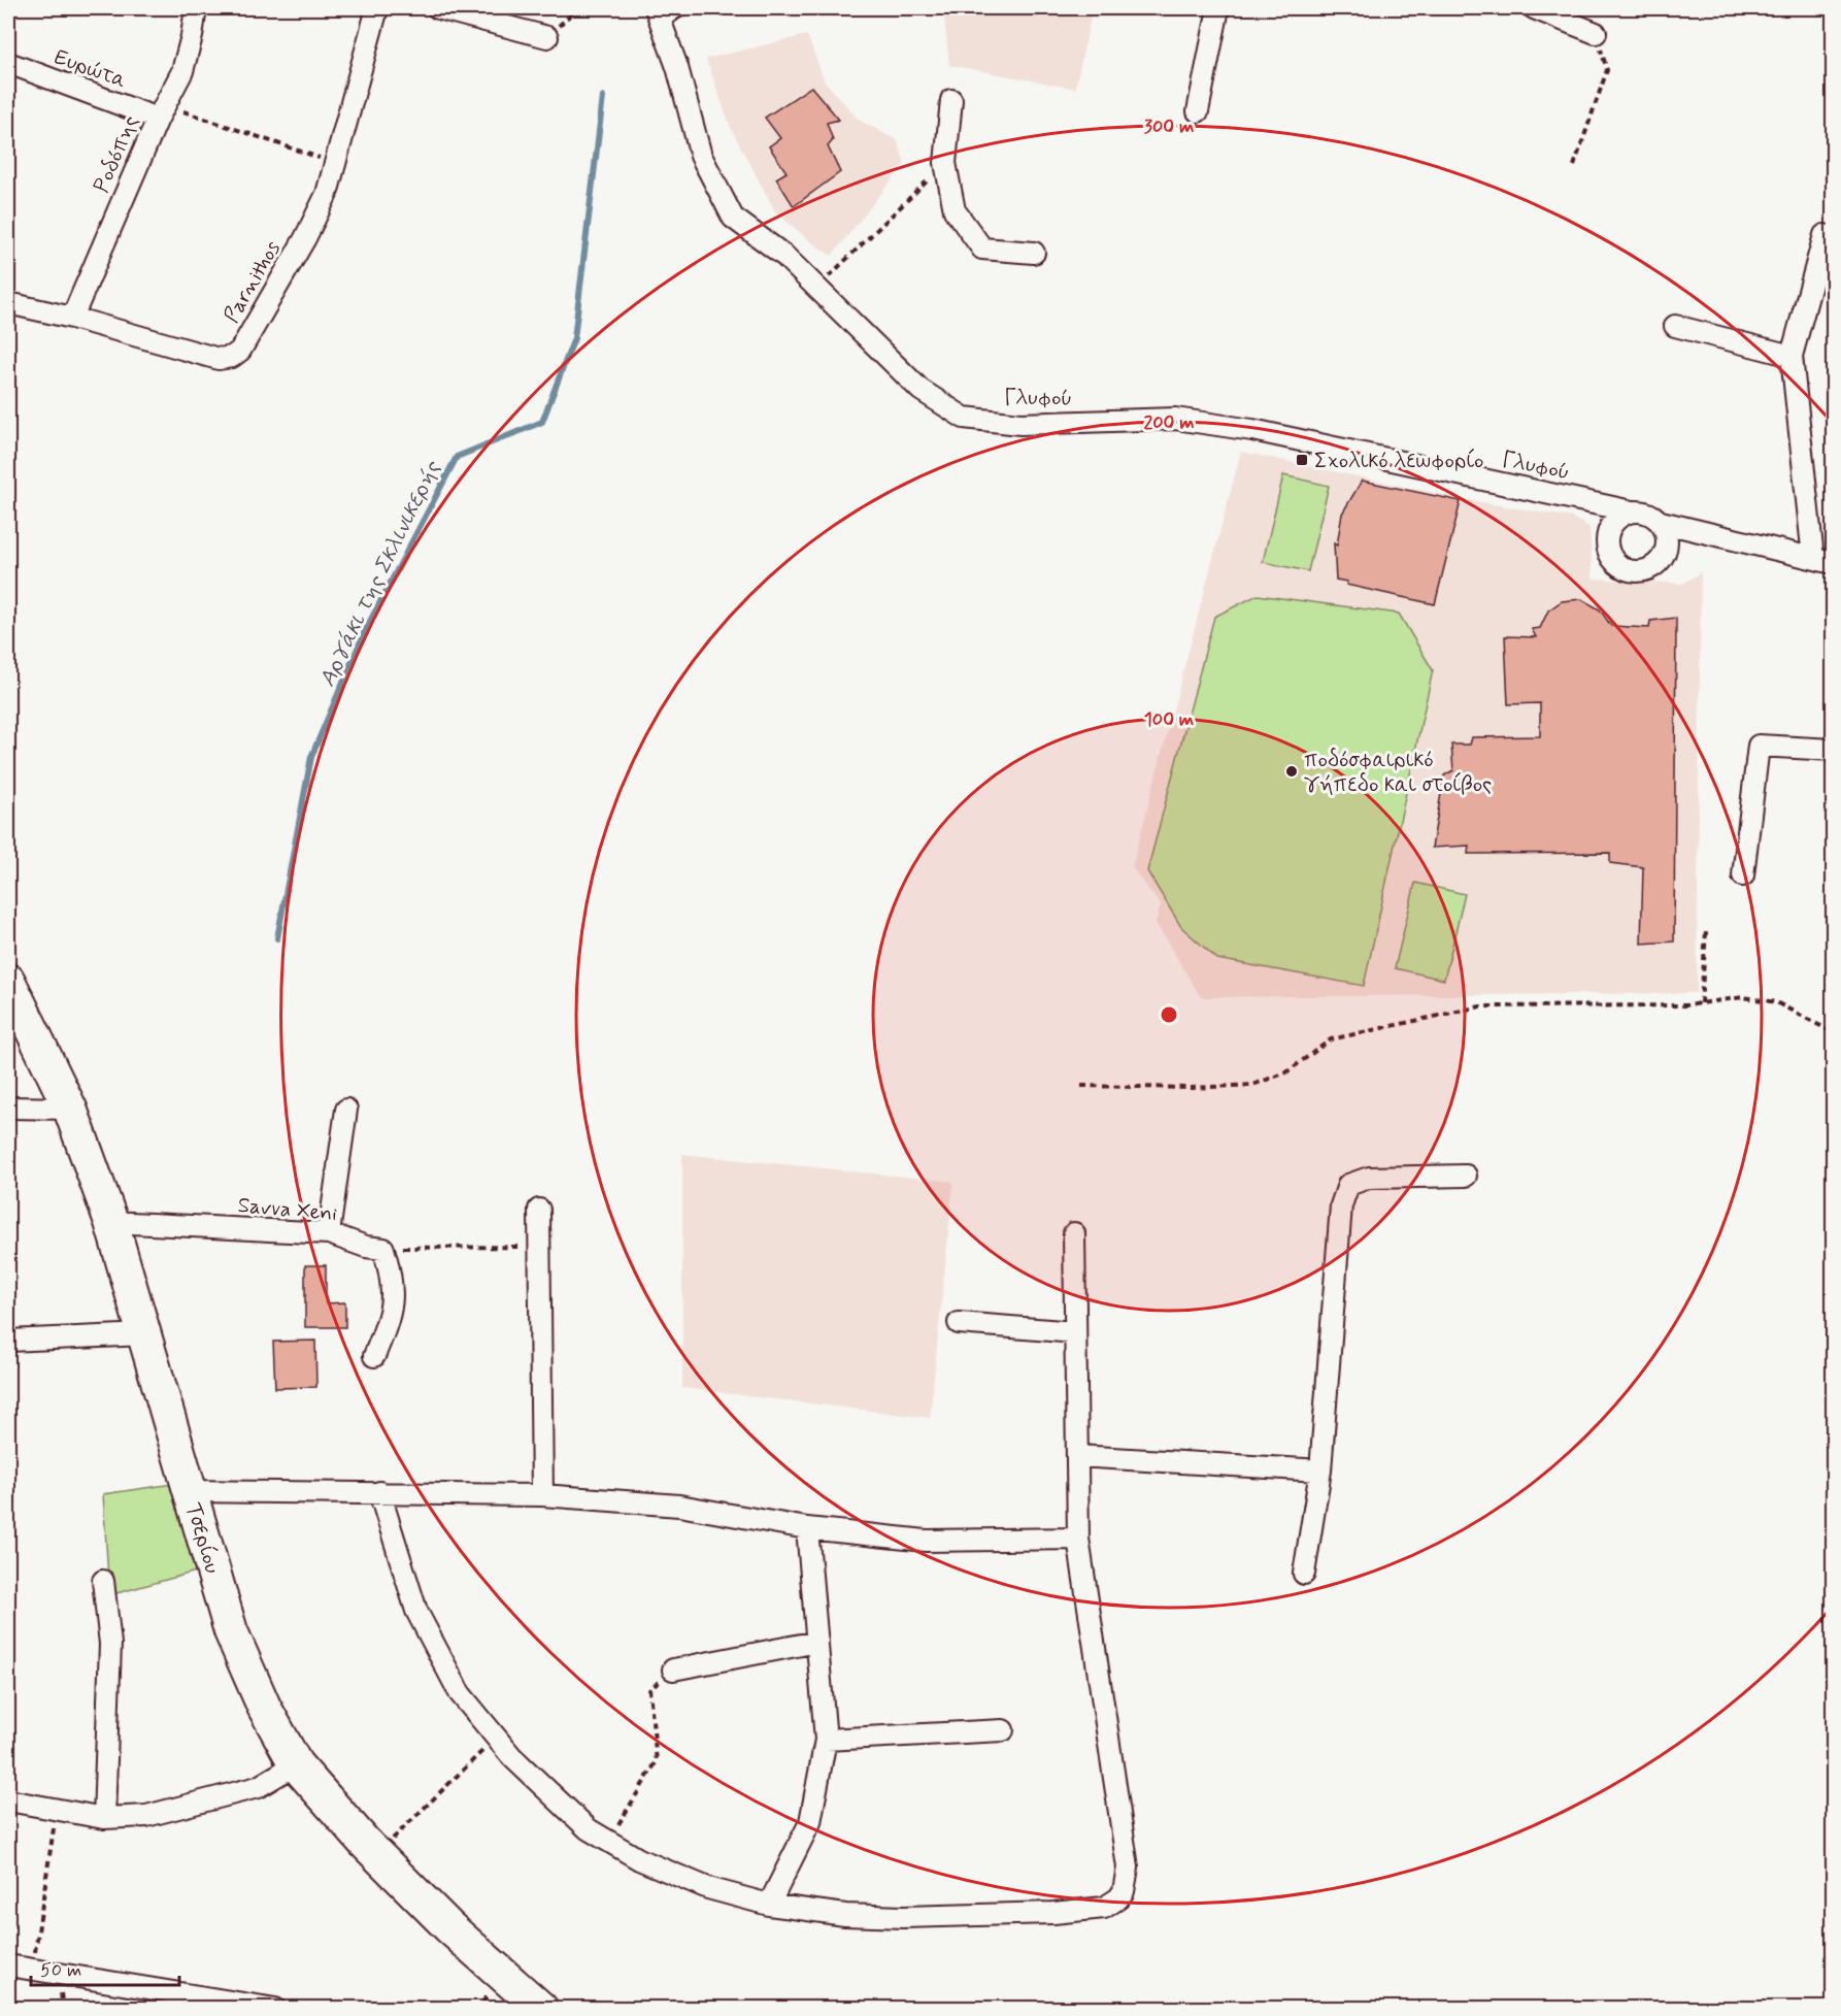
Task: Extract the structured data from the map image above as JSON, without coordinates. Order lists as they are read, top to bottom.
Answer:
{
  "streets": {
    "main road": ["Τσερίου"],
    "street": [
      "Ευρώτα",
      "Ροδόπης",
      "Parnithos",
      "Γλυφού",
      "Savva Xeni"
    ]
  },
  "crossings": [
    ["Ευρώτα", "Ροδόπης"],
    ["Ροδόπης", "Parnithos"],
    ["Savva Xeni", "Τσερίου"]
  ],
  "water": ["Αργάκι της Σκλινικερής"],
  "places": {
    "transit": ["Σχολικό λεωφορίο"],
    "other": ["ποδόσφαιρικό γήπεδο και στοίβος"]
  },
  "scale_bar": "50 m",
  "rings": ["300 m", "200 m", "100 m"]
}
